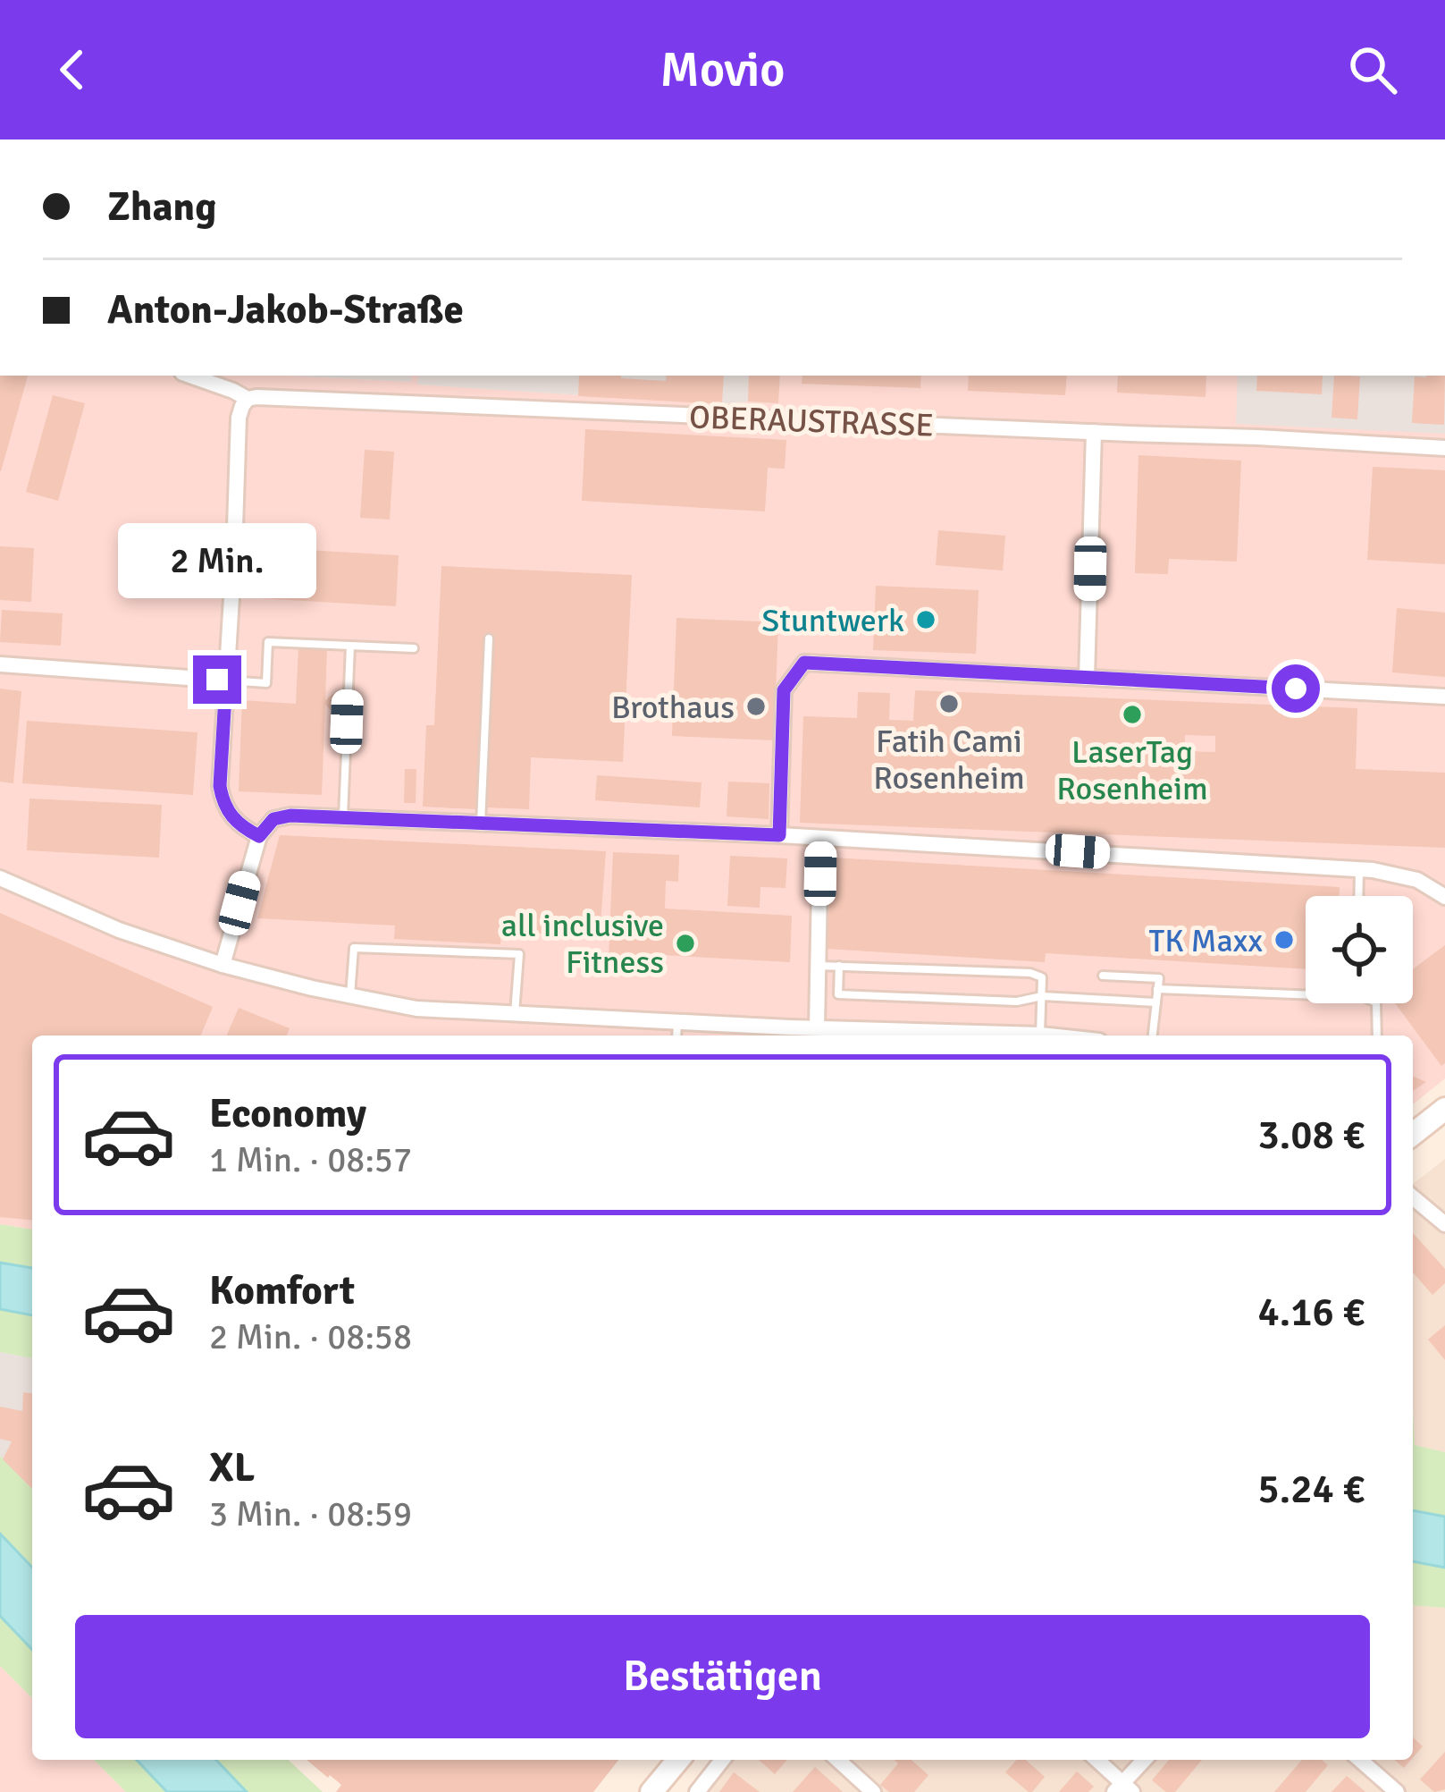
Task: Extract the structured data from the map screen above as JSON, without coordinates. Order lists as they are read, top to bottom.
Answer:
{
  "streets": {
    "street": ["OBERAUSTRASSE"]
  },
  "places": [
    "Stuntwerk",
    "Fatih Cami Rosenheim",
    "Brothaus",
    "LaserTag Rosenheim",
    "TK Maxx",
    "all inclusive Fitness"
  ],
  "page": {
    "header": "Movio",
    "banner": ["Zhang", "Anton-Jakob-Straße"],
    "bubble": "2 Min.",
    "list": [
      {
        "name": "Economy",
        "note": "1 Min. · 08:57",
        "value": "3.08 €"
      },
      {
        "name": "Komfort",
        "note": "2 Min. · 08:58",
        "value": "4.16 €"
      },
      {
        "name": "XL",
        "note": "3 Min. · 08:59",
        "value": "5.24 €"
      }
    ],
    "buttons": "Bestätigen"
  }
}
